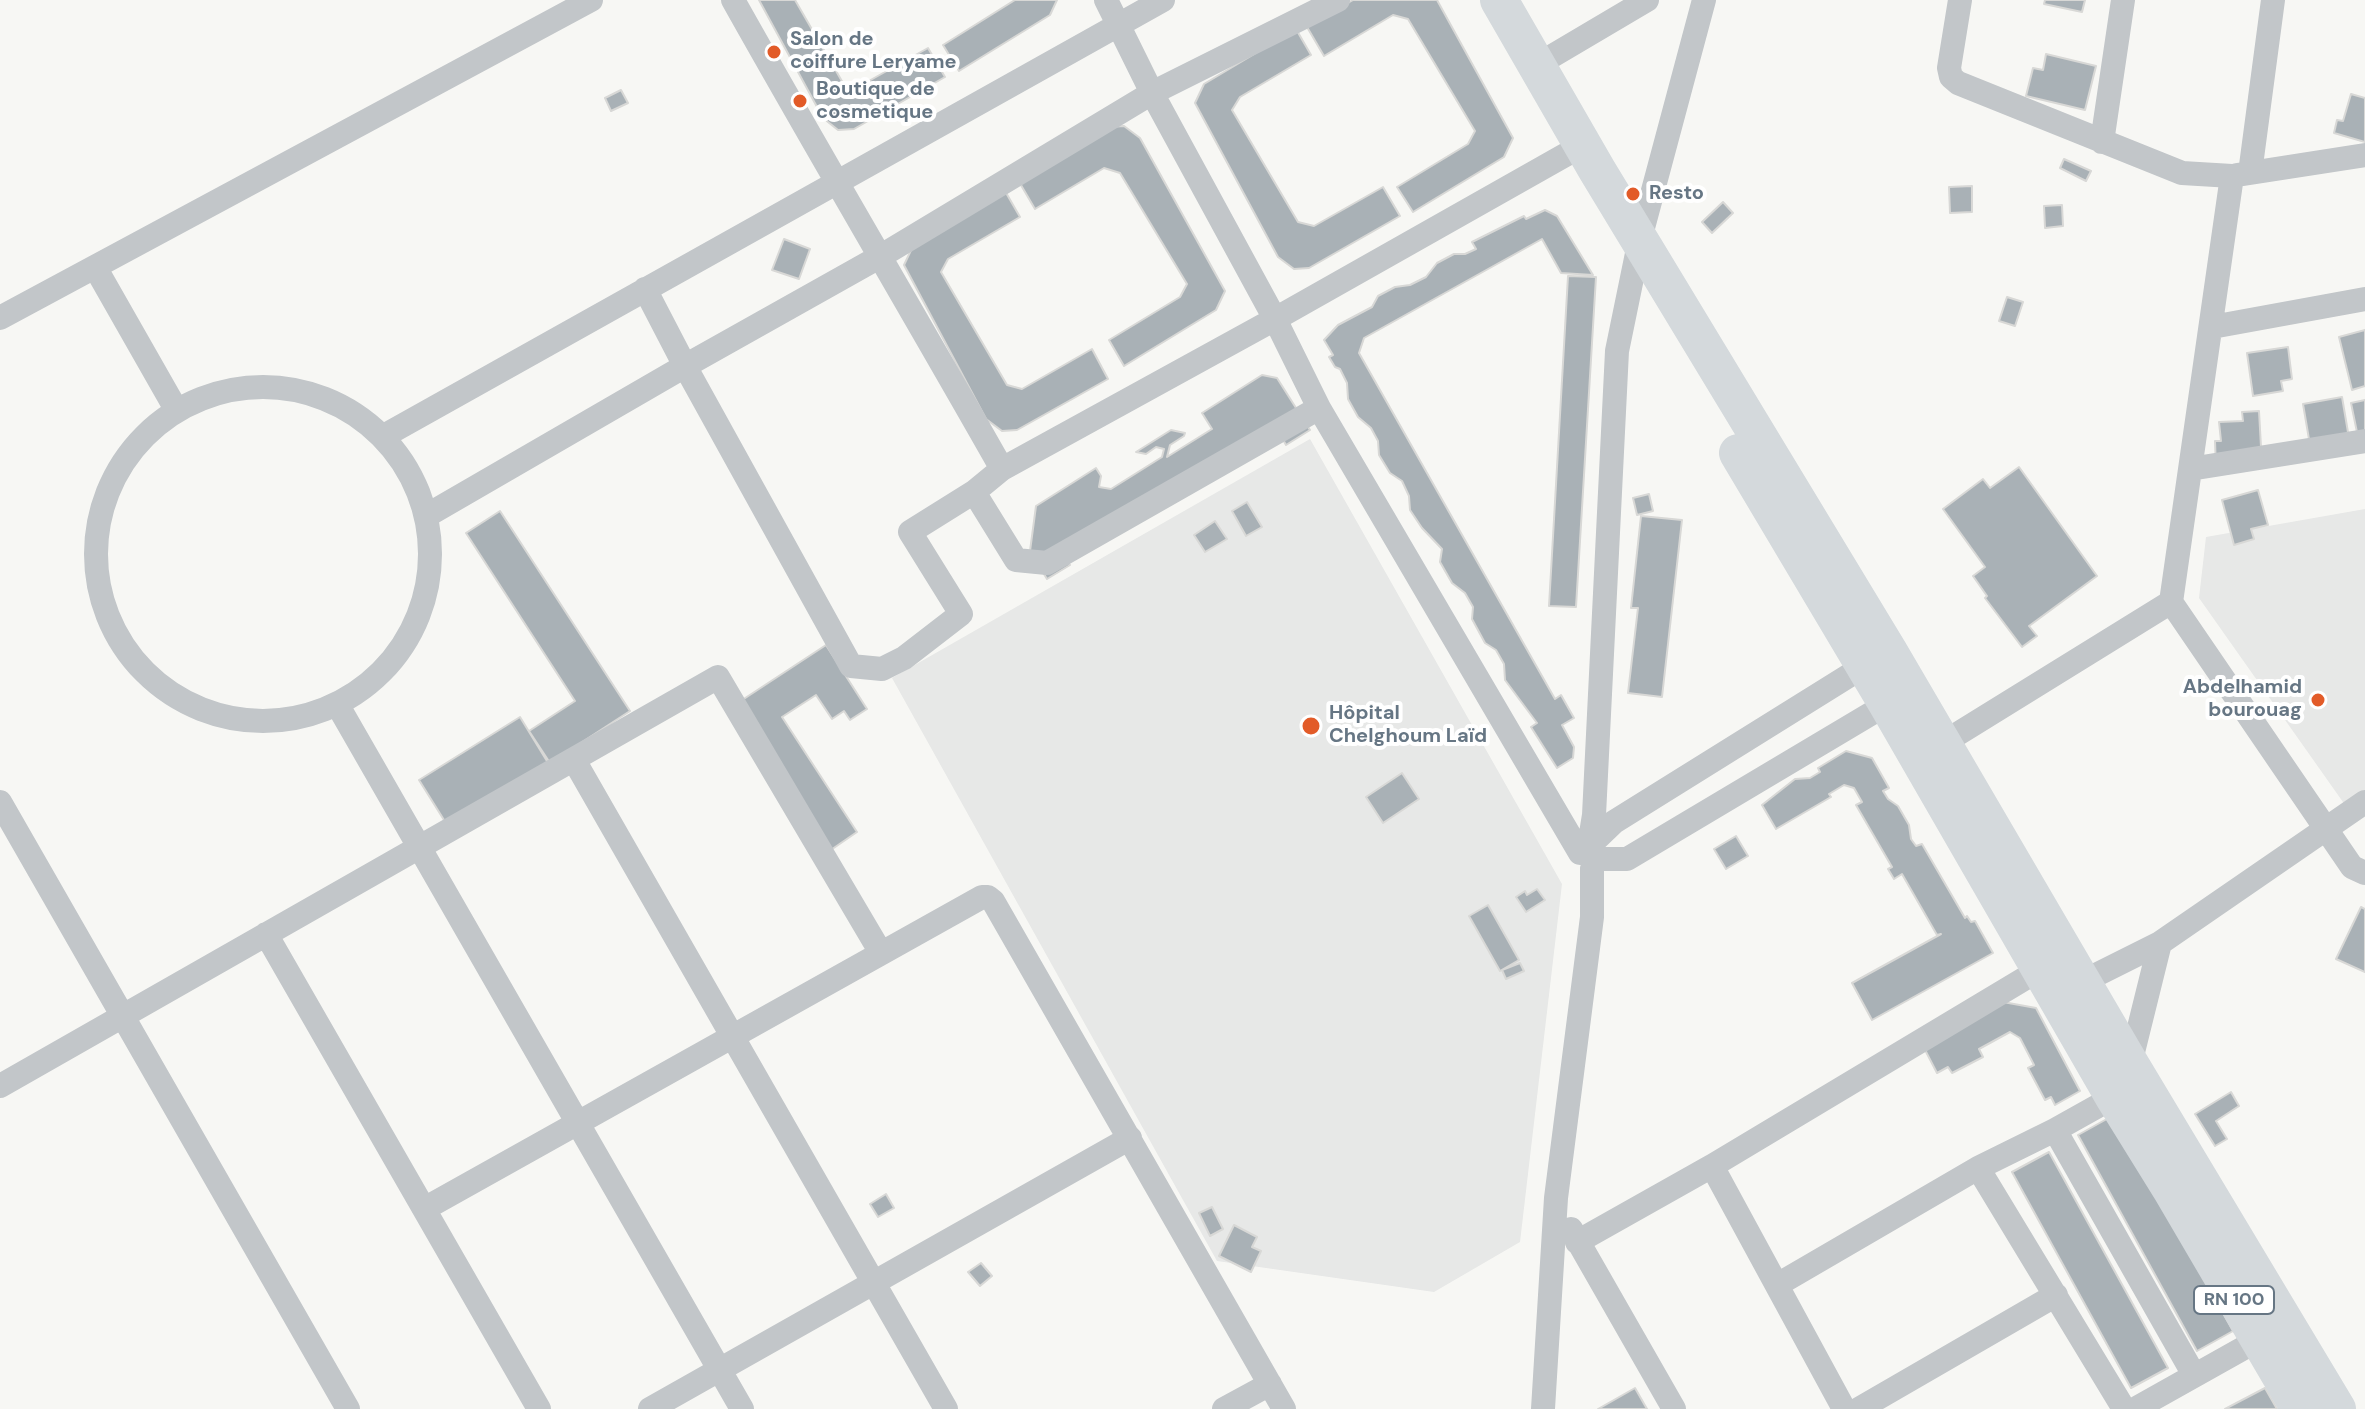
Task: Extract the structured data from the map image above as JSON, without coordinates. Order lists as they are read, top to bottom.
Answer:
{
  "streets": {
    "main road": ["RN 100"]
  },
  "places": [
    "Salon de coiffure Leryame",
    "Boutique de cosmetique",
    "Resto",
    "Abdelhamid bourouag",
    "Hôpital Chelghoum Laïd"
  ]
}
